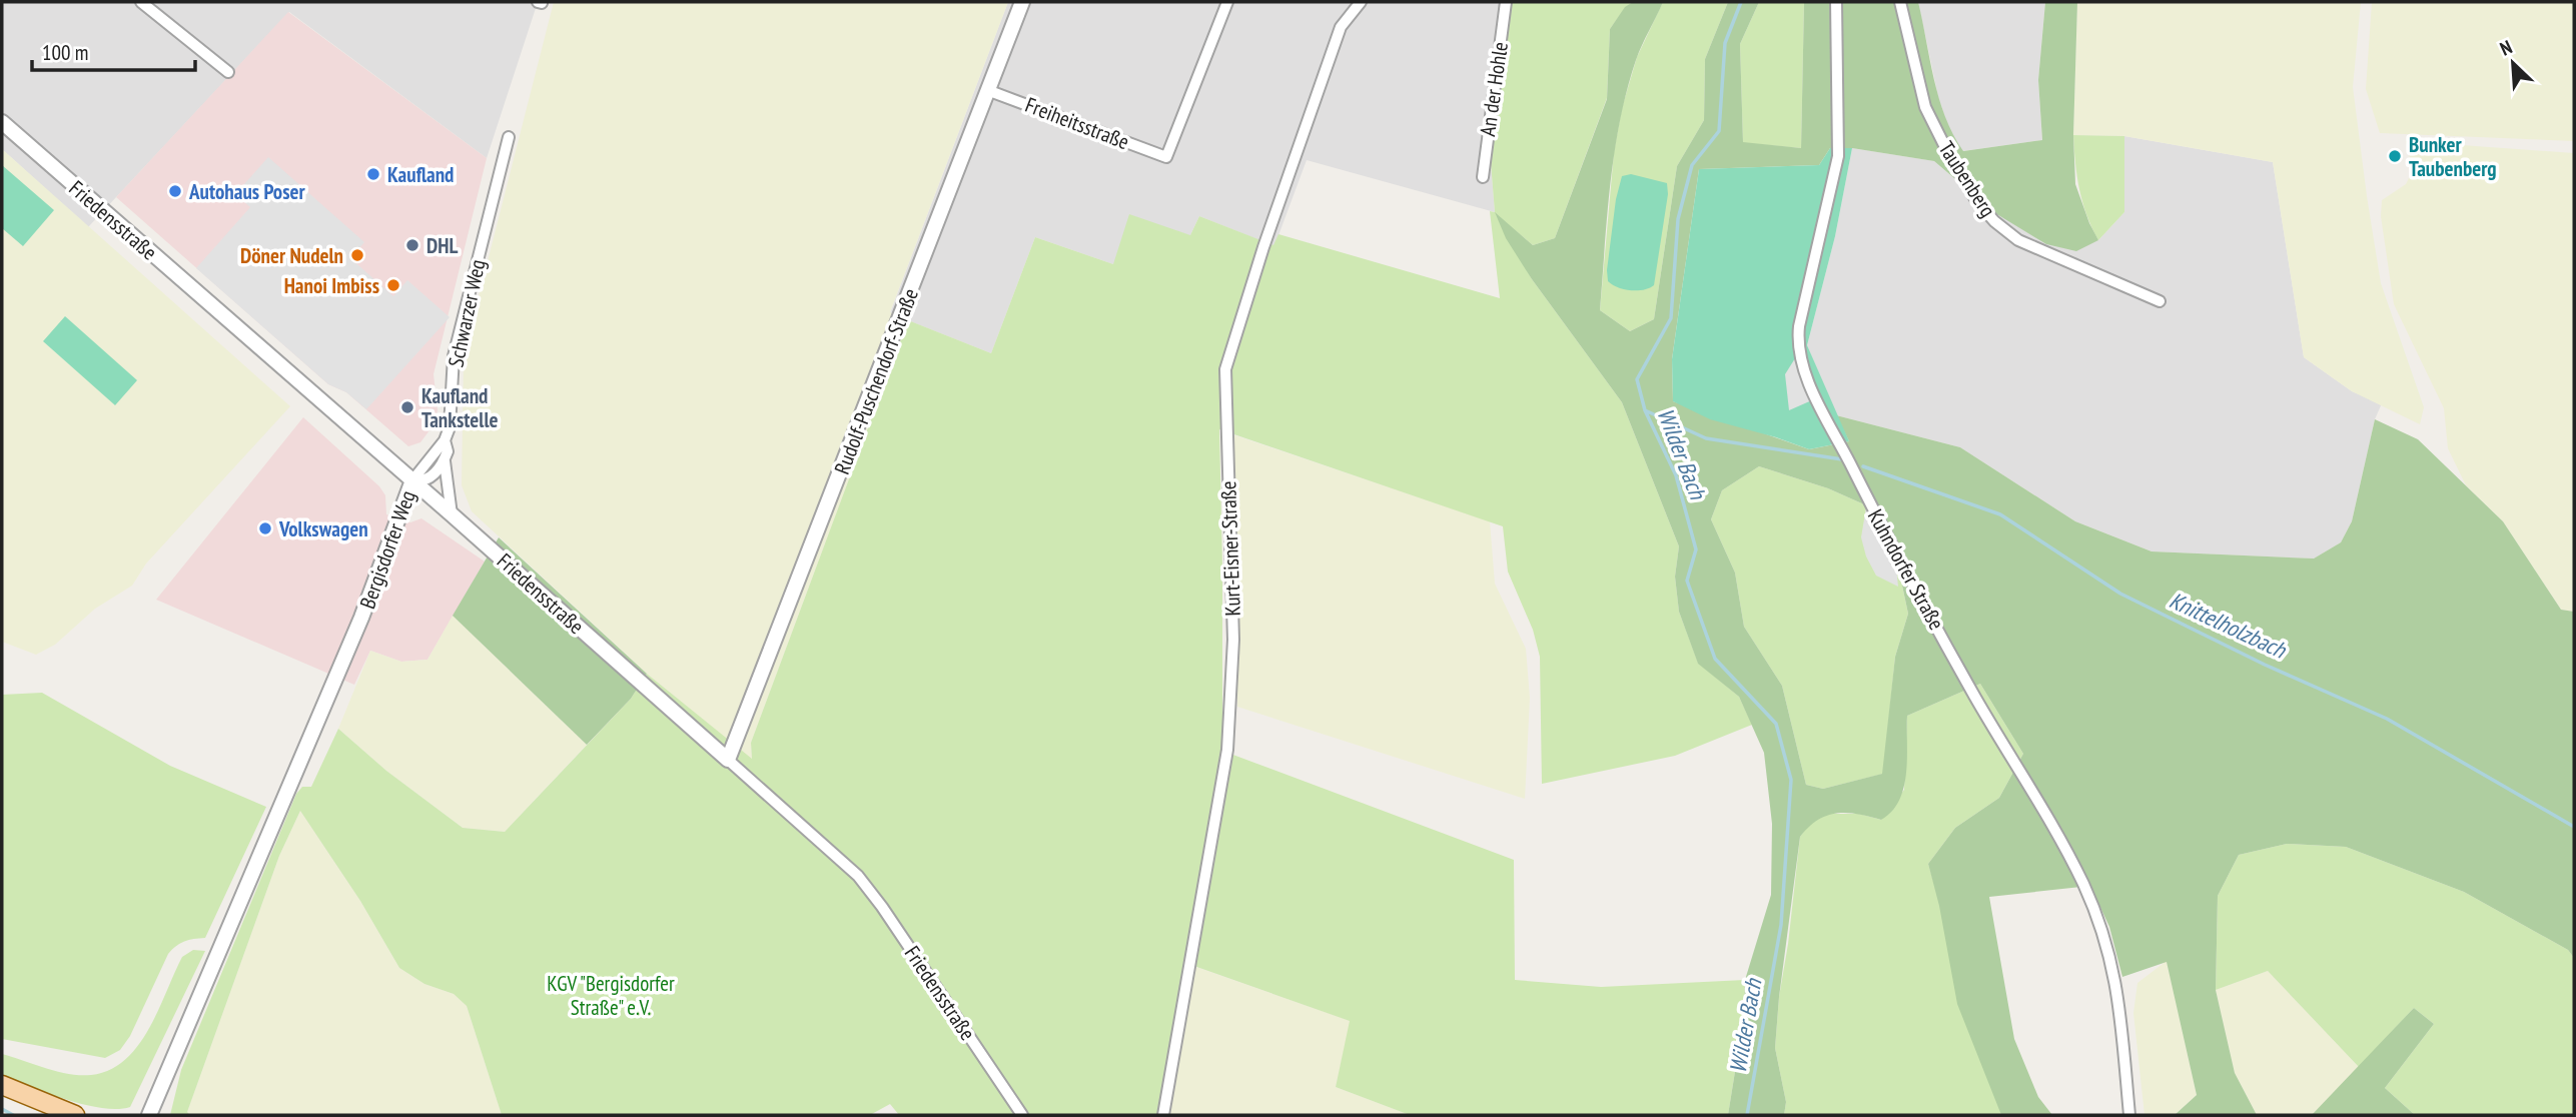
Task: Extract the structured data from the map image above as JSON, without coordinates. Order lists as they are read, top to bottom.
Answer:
{
  "streets": {
    "street": [
      "An der Hohle",
      "Freiheitsstraße",
      "Taubenberg",
      "Friedensstraße",
      "Schwarzer Weg",
      "Rudolf-Puschendorf-Straße",
      "Kurt-Eisner-Straße",
      "Bergisdorfer Weg",
      "Kuhndorfer Straße"
    ]
  },
  "crossings": [
    ["Freiheitsstraße", "Rudolf-Puschendorf-Straße"],
    ["Friedensstraße", "Schwarzer Weg"],
    ["Friedensstraße", "Rudolf-Puschendorf-Straße"],
    ["Friedensstraße", "Bergisdorfer Weg"],
    ["Schwarzer Weg", "Bergisdorfer Weg"]
  ],
  "water": ["Wilder Bach", "Knittelholzbach"],
  "parks": ["KGV \"Bergisdorfer Straße\" e.V."],
  "places": [
    "Bunker Taubenberg",
    "Kaufland",
    "Autohaus Poser",
    "DHL",
    "Döner Nudeln",
    "Hanoi Imbiss",
    "Kaufland Tankstelle",
    "Volkswagen"
  ],
  "scale_bar": "100 m",
  "north": "top left"
}
